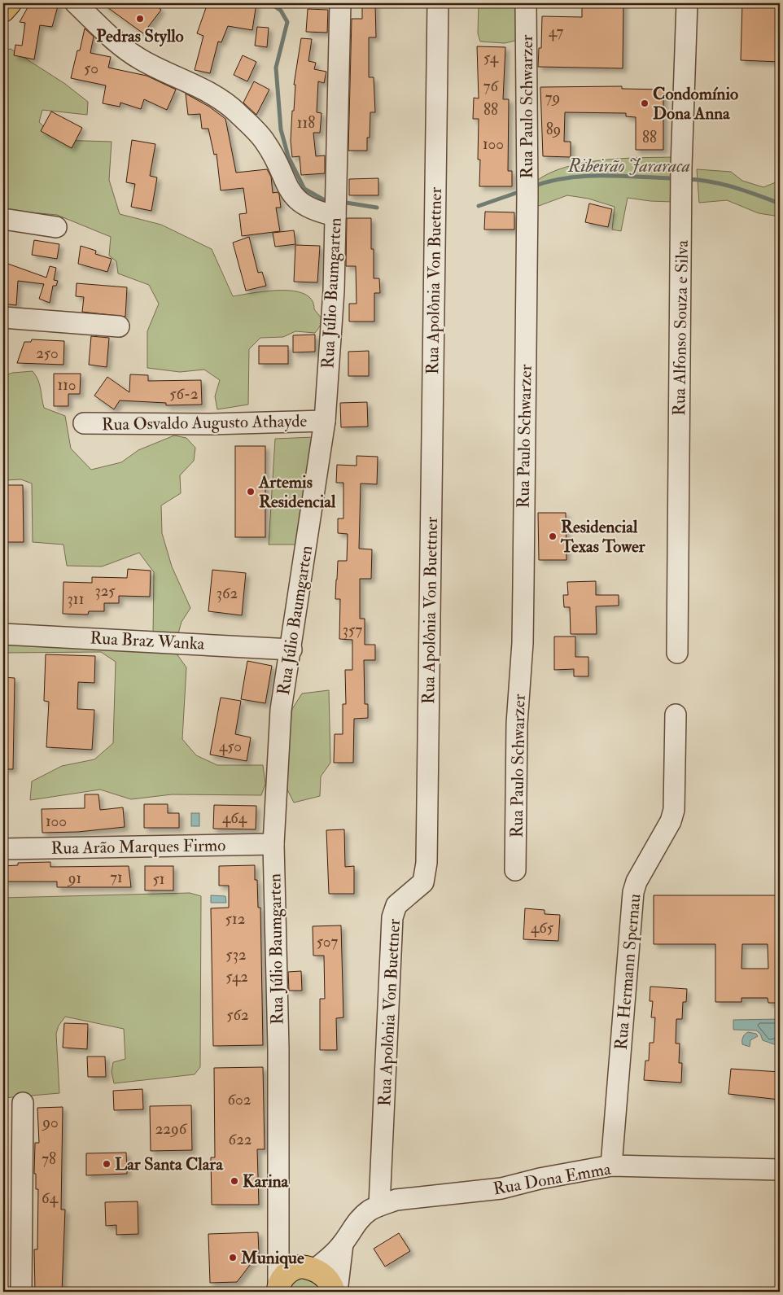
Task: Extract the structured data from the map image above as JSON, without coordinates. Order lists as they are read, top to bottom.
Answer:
{
  "streets": {
    "street": [
      "Rua Paulo Schwarzer",
      "Rua Apolônia Von Buettner",
      "Rua Júlio Baumgarten",
      "Rua Alfonso Souza e Silva",
      "Rua Osvaldo Augusto Athayde",
      "Rua Braz Wanka",
      "Rua Arão Marques Firmo",
      "Rua Hermann Spernau",
      "Rua Dona Emma"
    ]
  },
  "crossings": [
    ["Rua Apolônia Von Buettner", "Rua Dona Emma"],
    ["Rua Júlio Baumgarten", "Rua Osvaldo Augusto Athayde"],
    ["Rua Júlio Baumgarten", "Rua Braz Wanka"],
    ["Rua Júlio Baumgarten", "Rua Arão Marques Firmo"],
    ["Rua Hermann Spernau", "Rua Dona Emma"]
  ],
  "water": ["Ribeirão Jararaca"],
  "places": [
    "Pedras Styllo",
    "Condomínio Dona Anna",
    "Artemis Residencial",
    "Residencial Texas Tower",
    "Lar Santa Clara",
    "Karina",
    "Munique"
  ],
  "house_numbers": [
    "47",
    "54",
    "50",
    "76",
    "79",
    "88",
    "118",
    "89",
    "88",
    "100",
    "250",
    "110",
    "56-2",
    "325",
    "362",
    "311",
    "357",
    "450",
    "464",
    "100",
    "71",
    "91",
    "51",
    "512",
    "465",
    "507",
    "532",
    "542",
    "562",
    "602",
    "90",
    "2296",
    "622",
    "78",
    "64"
  ]
}
